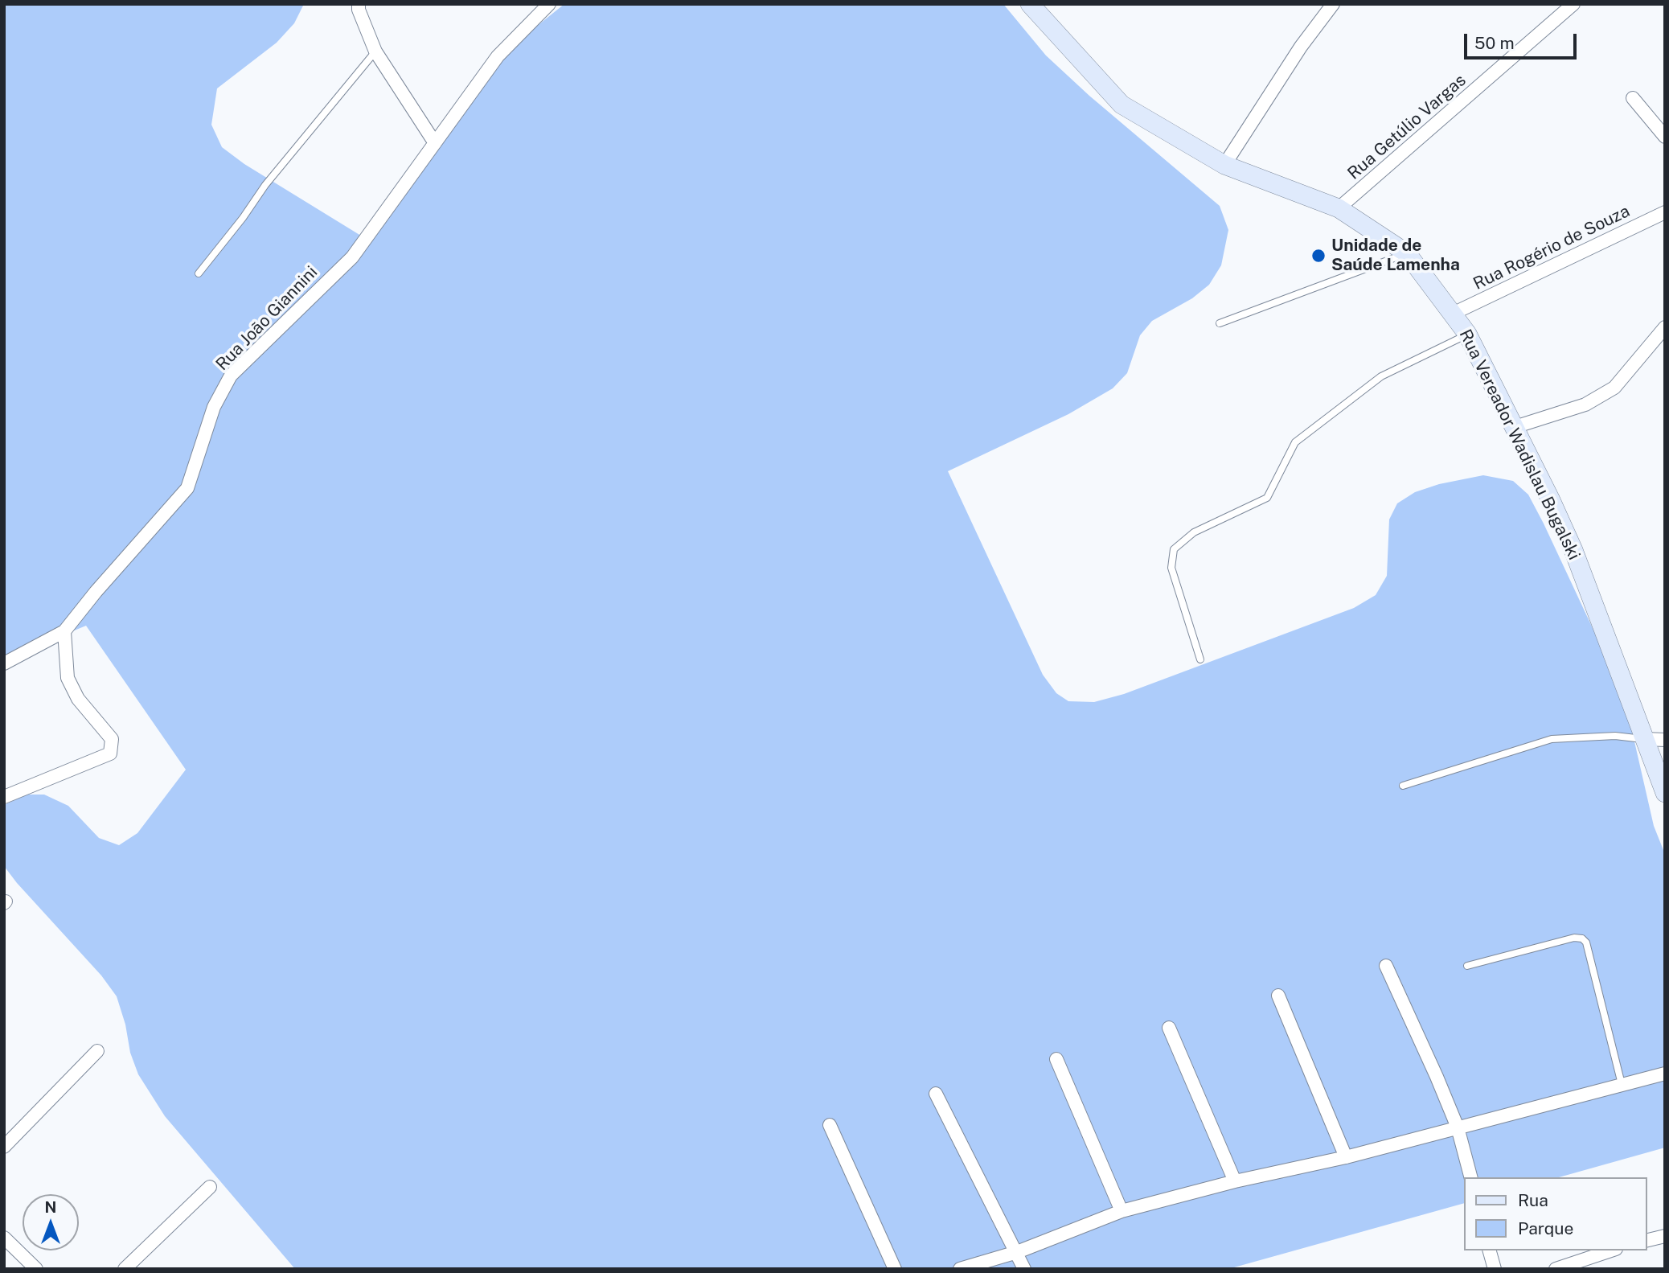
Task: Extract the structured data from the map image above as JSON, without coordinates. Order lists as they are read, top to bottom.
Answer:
{
  "streets": {
    "main road": ["Rua Vereador Wadislau Bugalski"],
    "street": ["Rua Getúlio Vargas", "Rua Rogério de Souza", "Rua João Giannini"]
  },
  "crossings": [
    ["Rua Getúlio Vargas", "Rua Vereador Wadislau Bugalski"],
    ["Rua Rogério de Souza", "Rua Vereador Wadislau Bugalski"]
  ],
  "places": ["Unidade de Saúde Lamenha"],
  "legend": ["Rua", "Parque"],
  "scale_bar": "50 m",
  "north": "top"
}
